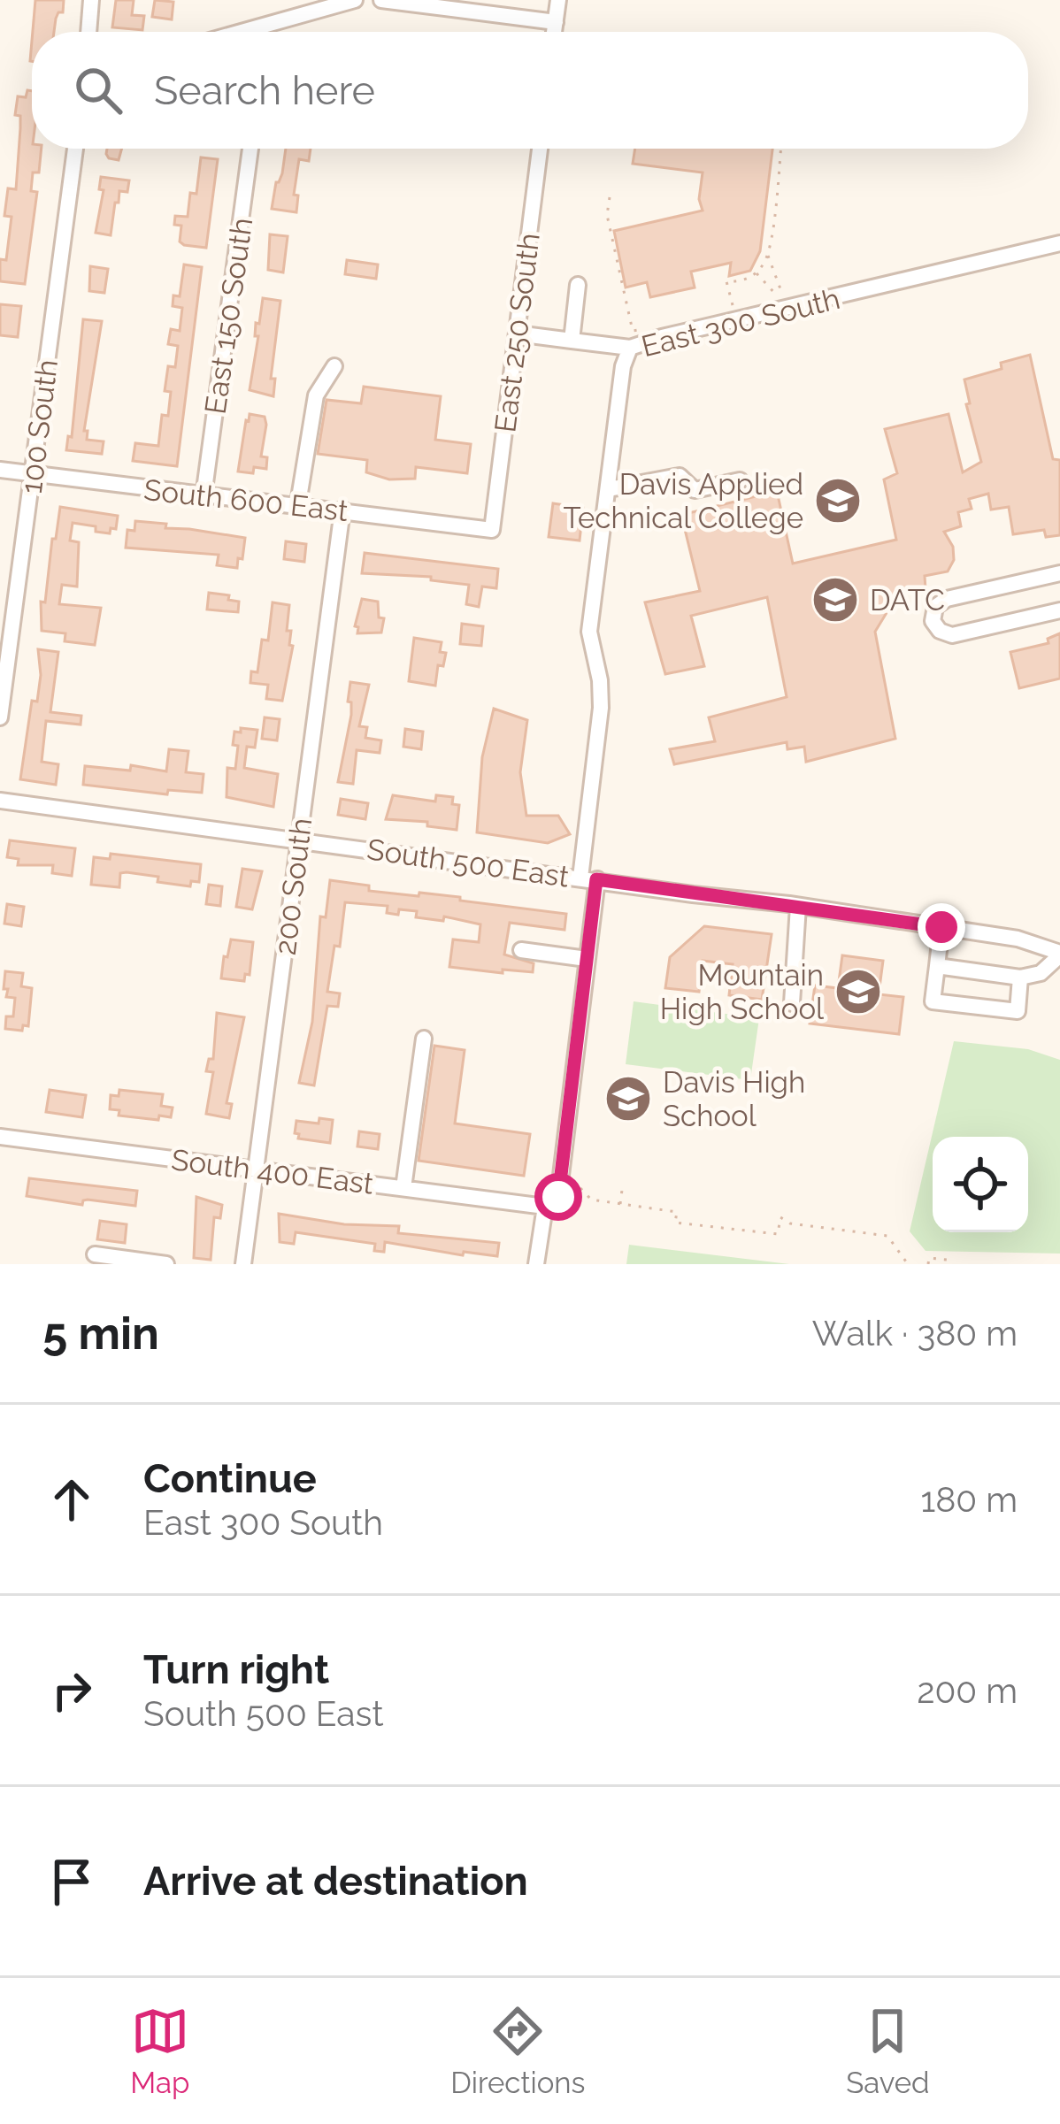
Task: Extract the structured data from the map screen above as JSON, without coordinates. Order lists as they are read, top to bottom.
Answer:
{
  "streets": {
    "street": [
      "East 150 South",
      "East 300 South",
      "East 250 South",
      "100 South",
      "South 600 East",
      "South 500 East",
      "200 South",
      "South 400 East"
    ]
  },
  "crossings": [
    ["East 150 South", "South 600 East"],
    ["East 300 South", "South 500 East"],
    ["East 300 South", "South 400 East"],
    ["East 250 South", "South 600 East"],
    ["100 South", "South 600 East"],
    ["South 600 East", "200 South"],
    ["South 500 East", "200 South"],
    ["200 South", "South 400 East"]
  ],
  "places": {
    "school or university": [
      "Davis Applied Technical College",
      "DATC",
      "Mountain High School",
      "Davis High School"
    ]
  },
  "page": {
    "search": "Search here",
    "heading": ["5 min", "Walk · 380 m"],
    "list": [
      ["Continue", "East 300 South", "180 m"],
      ["Turn right", "South 500 East", "200 m"],
      "Arrive at destination"
    ],
    "nav": ["Map", "Directions", "Saved"]
  }
}
